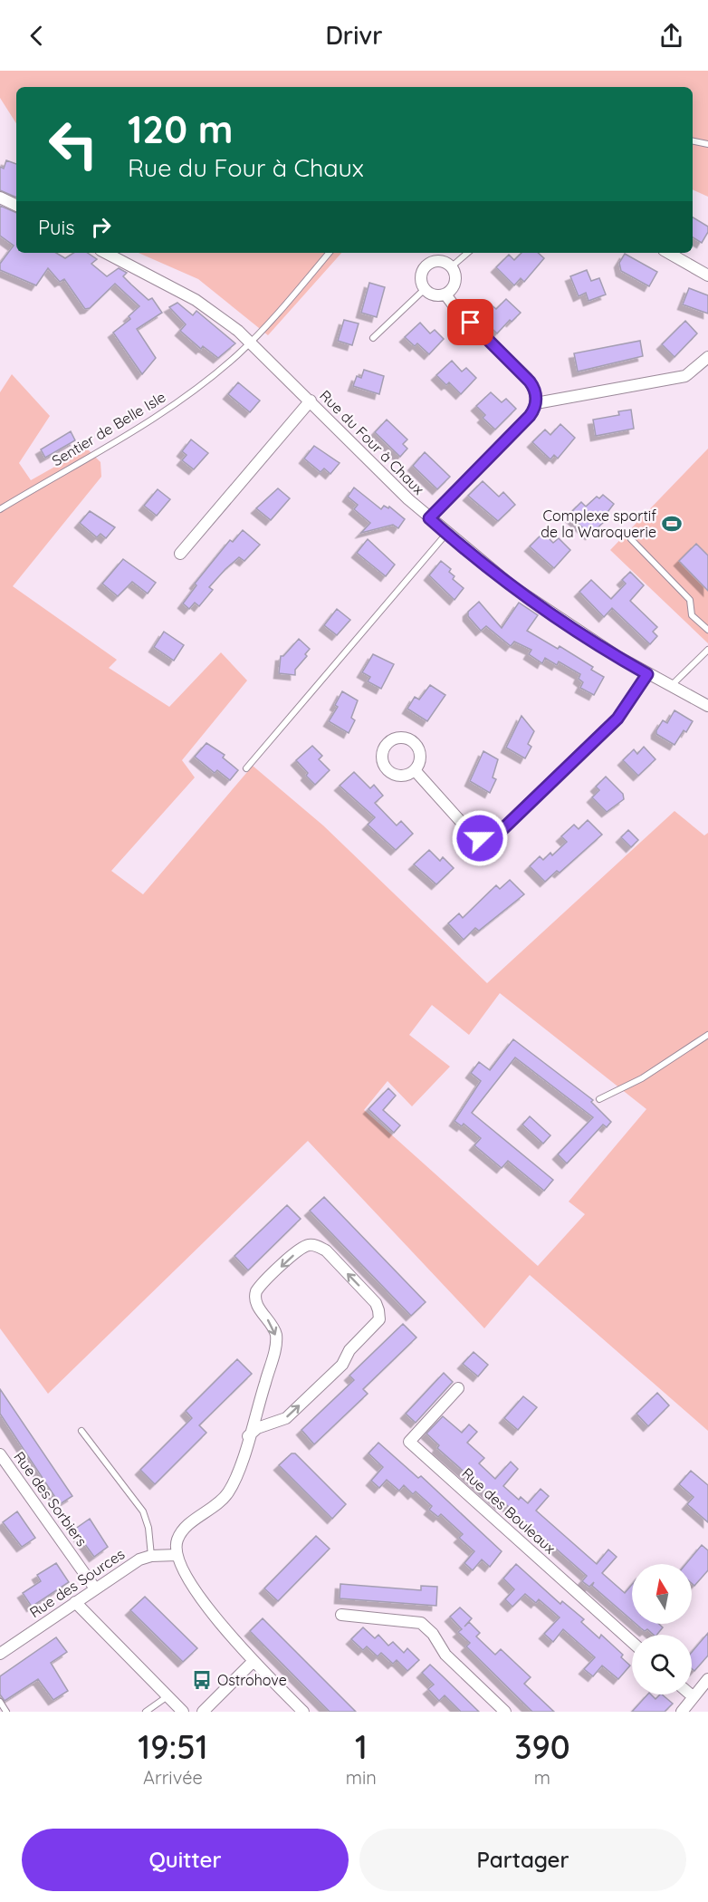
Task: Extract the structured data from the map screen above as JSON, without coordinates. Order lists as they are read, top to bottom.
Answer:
{
  "streets": {
    "street": [
      "Rue du Four à Chaux",
      "Rue des Sorbiers",
      "Rue des Bouleaux",
      "Rue des Sources"
    ],
    "lane": ["Sentier de Belle Isle"]
  },
  "crossings": [
    ["Sentier de Belle Isle", "Rue du Four à Chaux"],
    ["Rue des Sorbiers", "Rue des Sources"]
  ],
  "places": {
    "sports": ["Complexe sportif de la Waroquerie"],
    "bus stop": ["Ostrohove"]
  },
  "north": "top",
  "page": {
    "header": "Drivr",
    "turn": ["120 m", "Rue du Four à Chaux"],
    "then": "Puis",
    "eta": [
      "19:51",
      "Arrivée",
      "1",
      "min",
      "390",
      "m"
    ],
    "buttons": ["Quitter", "Partager"]
  }
}
